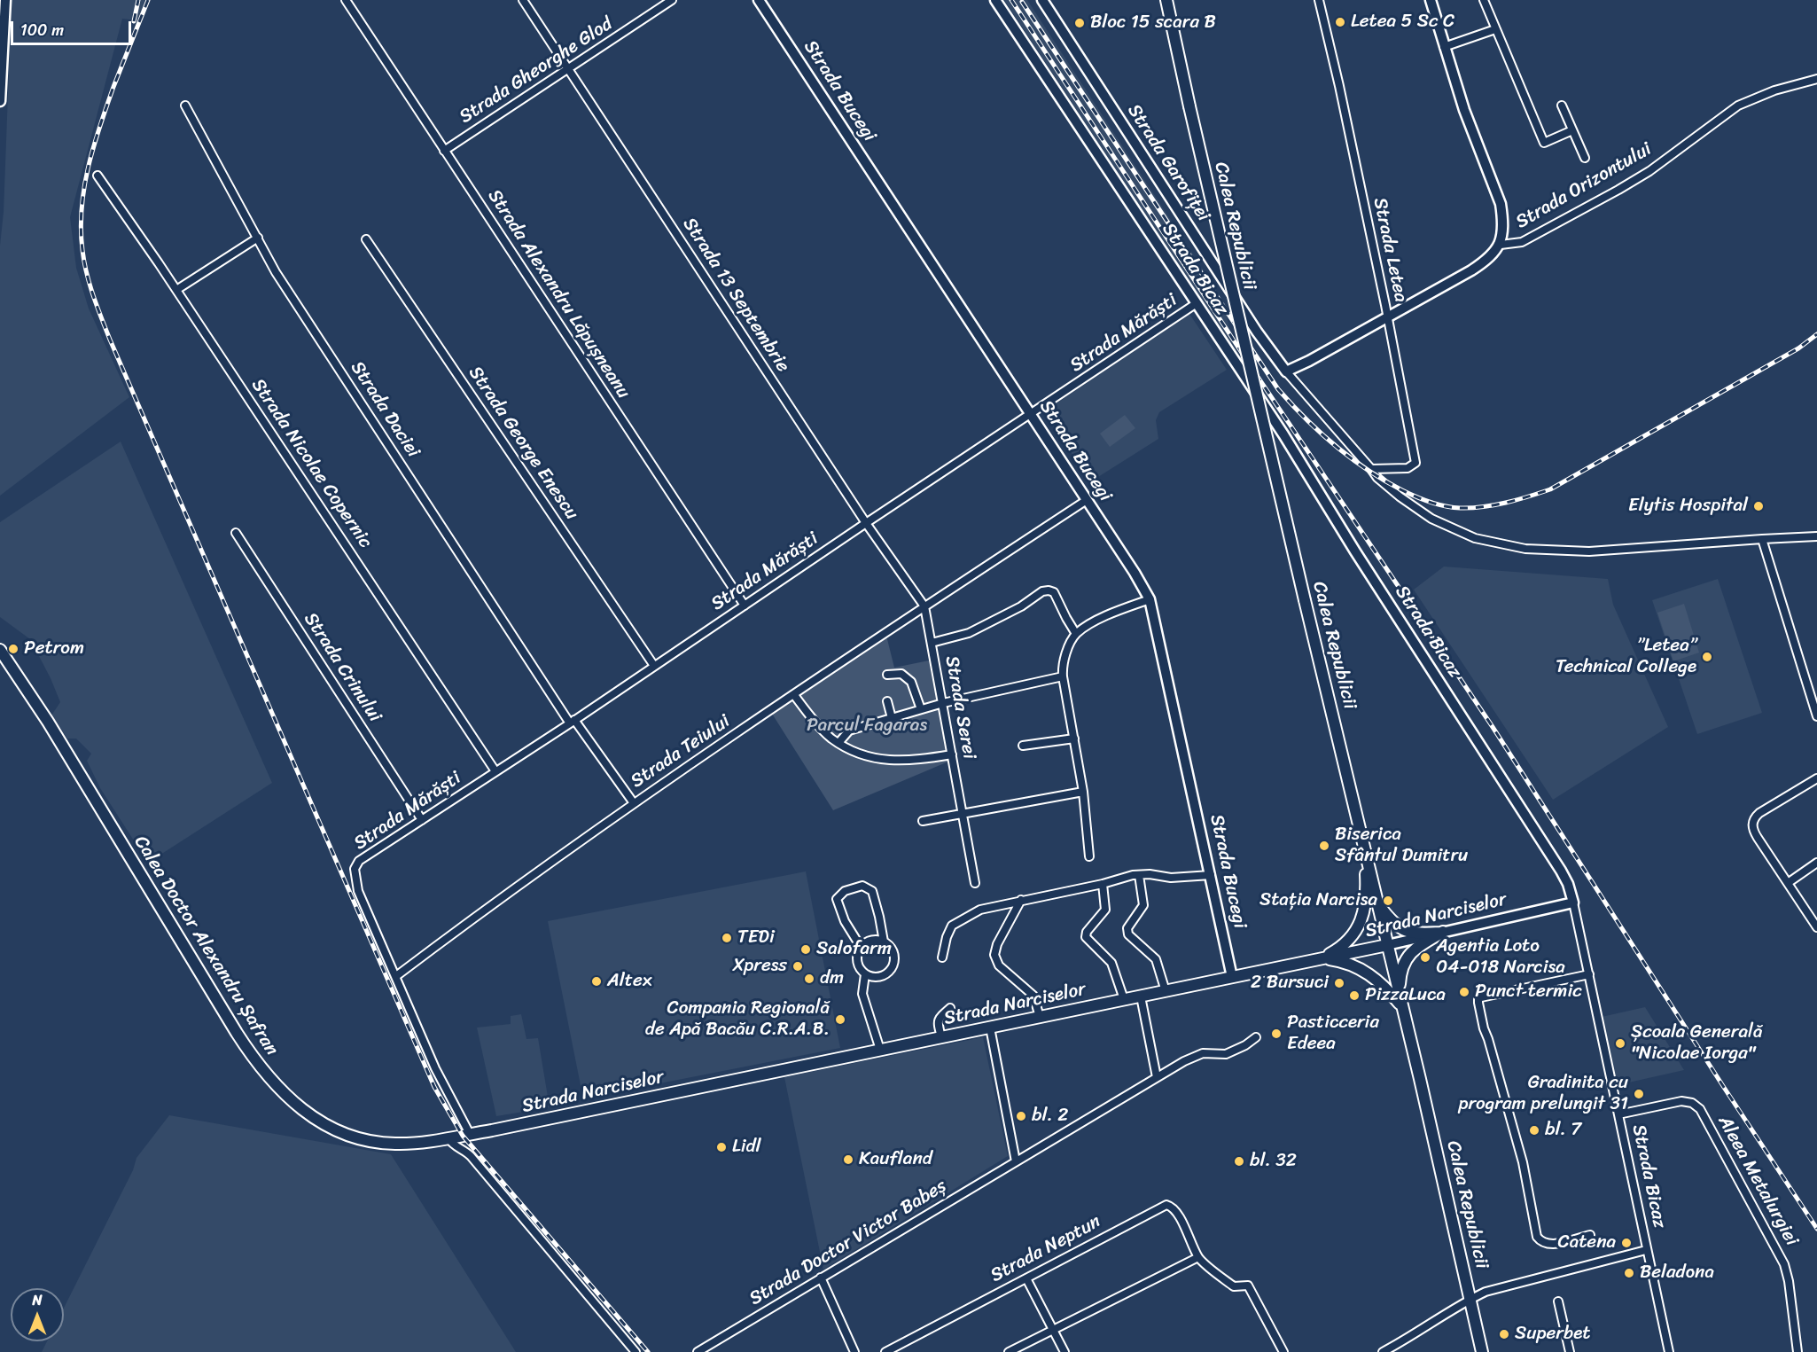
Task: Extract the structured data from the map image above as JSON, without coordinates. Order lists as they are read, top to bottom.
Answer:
{
  "streets": {
    "main road": ["Calea Republicii", "Strada Narciselor", "Calea Doctor Alexandru Șafran"],
    "street": [
      "Strada Gheorghe Glod",
      "Strada Bucegi",
      "Strada Garofiței",
      "Strada Orizontului",
      "Strada Letea",
      "Strada Bicaz",
      "Strada Alexandru Lăpușneanu",
      "Strada 13 Septembrie",
      "Strada Mărăști",
      "Strada Daciei",
      "Strada George Enescu",
      "Strada Nicolae Copernic",
      "Strada Crinului",
      "Strada Serei",
      "Strada Teiului",
      "Aleea Metalurgiei",
      "Strada Doctor Victor Babeș",
      "Strada Neptun"
    ]
  },
  "crossings": [
    ["Strada Gheorghe Glod", "Strada Alexandru Lăpușneanu"],
    ["Strada Gheorghe Glod", "Strada 13 Septembrie"],
    ["Strada Bucegi", "Strada Mărăști"],
    ["Strada Bucegi", "Strada Teiului"],
    ["Strada Bucegi", "Strada Narciselor"],
    ["Strada Garofiței", "Strada Orizontului"],
    ["Strada Orizontului", "Strada Letea"],
    ["Calea Republicii", "Strada Bicaz"],
    ["Calea Republicii", "Strada Narciselor"],
    ["Strada Bicaz", "Strada Mărăști"],
    ["Strada Bicaz", "Strada Narciselor"],
    ["Strada Bicaz", "Aleea Metalurgiei"],
    ["Strada Alexandru Lăpușneanu", "Strada Mărăști"],
    ["Strada 13 Septembrie", "Strada Mărăști"],
    ["Strada 13 Septembrie", "Strada Serei"],
    ["Strada 13 Septembrie", "Strada Teiului"],
    ["Strada Mărăști", "Strada Daciei"],
    ["Strada Mărăști", "Strada George Enescu"],
    ["Strada Mărăști", "Strada Nicolae Copernic"],
    ["Strada Mărăști", "Strada Crinului"],
    ["Strada Mărăști", "Strada Teiului"],
    ["Strada Daciei", "Strada Teiului"],
    ["Strada Serei", "Strada Teiului"],
    ["Strada Narciselor", "Calea Doctor Alexandru Șafran"]
  ],
  "parks": ["Parcul Fagaras"],
  "places": [
    "Letea 5 Sc C",
    "Bloc 15 scara B",
    "Elytis Hospital",
    "Petrom",
    "”Letea” Technical College",
    "Biserica Sfântul Dumitru",
    "Stația Narcisa",
    "TEDi",
    "Salofarm",
    "Agentia Loto 04-018 Narcisa",
    "Xpress",
    "dm",
    "Altex",
    "2 Bursuci",
    "Punct termic",
    "PizzaLuca",
    "Compania Regională de Apă Bacău C.R.A.B.",
    "Pasticceria Edeea",
    "Școala Generală \"Nicolae Iorga\"",
    "Gradinita cu program prelungit 31",
    "bl. 2",
    "bl. 7",
    "Lidl",
    "Kaufland",
    "bl. 32",
    "Catena",
    "Beladona",
    "Superbet"
  ],
  "scale_bar": "100 m",
  "north": "top"
}
